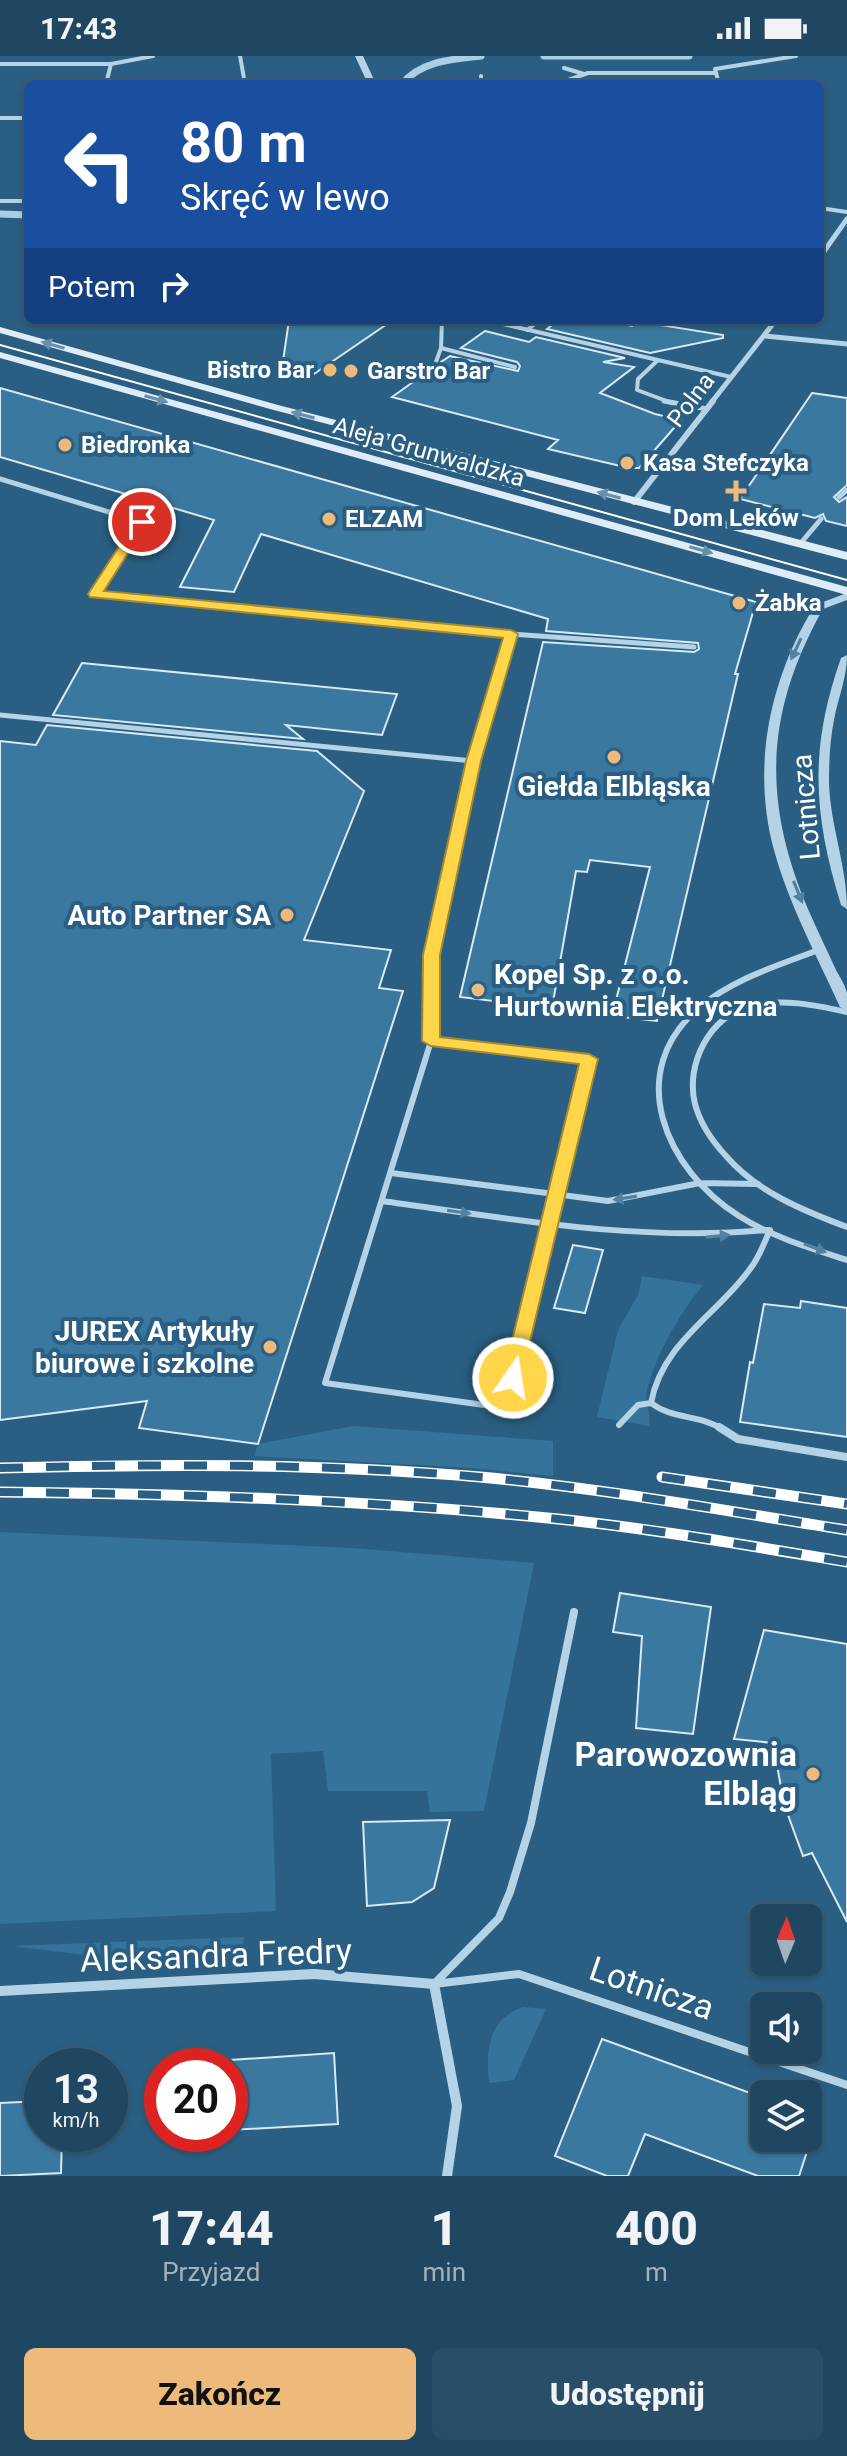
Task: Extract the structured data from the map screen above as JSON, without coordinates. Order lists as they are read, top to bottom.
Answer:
{
  "streets": {
    "main road": ["Aleja Grunwaldzka"],
    "street": ["Polna", "Lotnicza", "Aleksandra Fredry"]
  },
  "crossings": [
    ["Polna", "Aleja Grunwaldzka"],
    ["Aleja Grunwaldzka", "Lotnicza"],
    ["Lotnicza", "Aleksandra Fredry"]
  ],
  "places": {
    "other": [
      "Bistro Bar",
      "Garstro Bar",
      "Biedronka",
      "Kasa Stefczyka",
      "ELZAM",
      "Żabka",
      "Giełda Elbląska",
      "Auto Partner SA",
      "Kopel Sp. z o.o. Hurtownia Elektryczna",
      "JUREX Artykuły biurowe i szkolne",
      "Parowozownia Elbląg"
    ],
    "health": ["Dom Leków"]
  },
  "north": "top",
  "page": {
    "status": "17:43",
    "turn": ["80 m", "Skręć w lewo"],
    "then": "Potem",
    "speed": "13 km/h",
    "limit": "20",
    "eta": [
      "17:44",
      "Przyjazd",
      "1",
      "min",
      "400",
      "m"
    ],
    "buttons": ["Zakończ", "Udostępnij"]
  }
}
